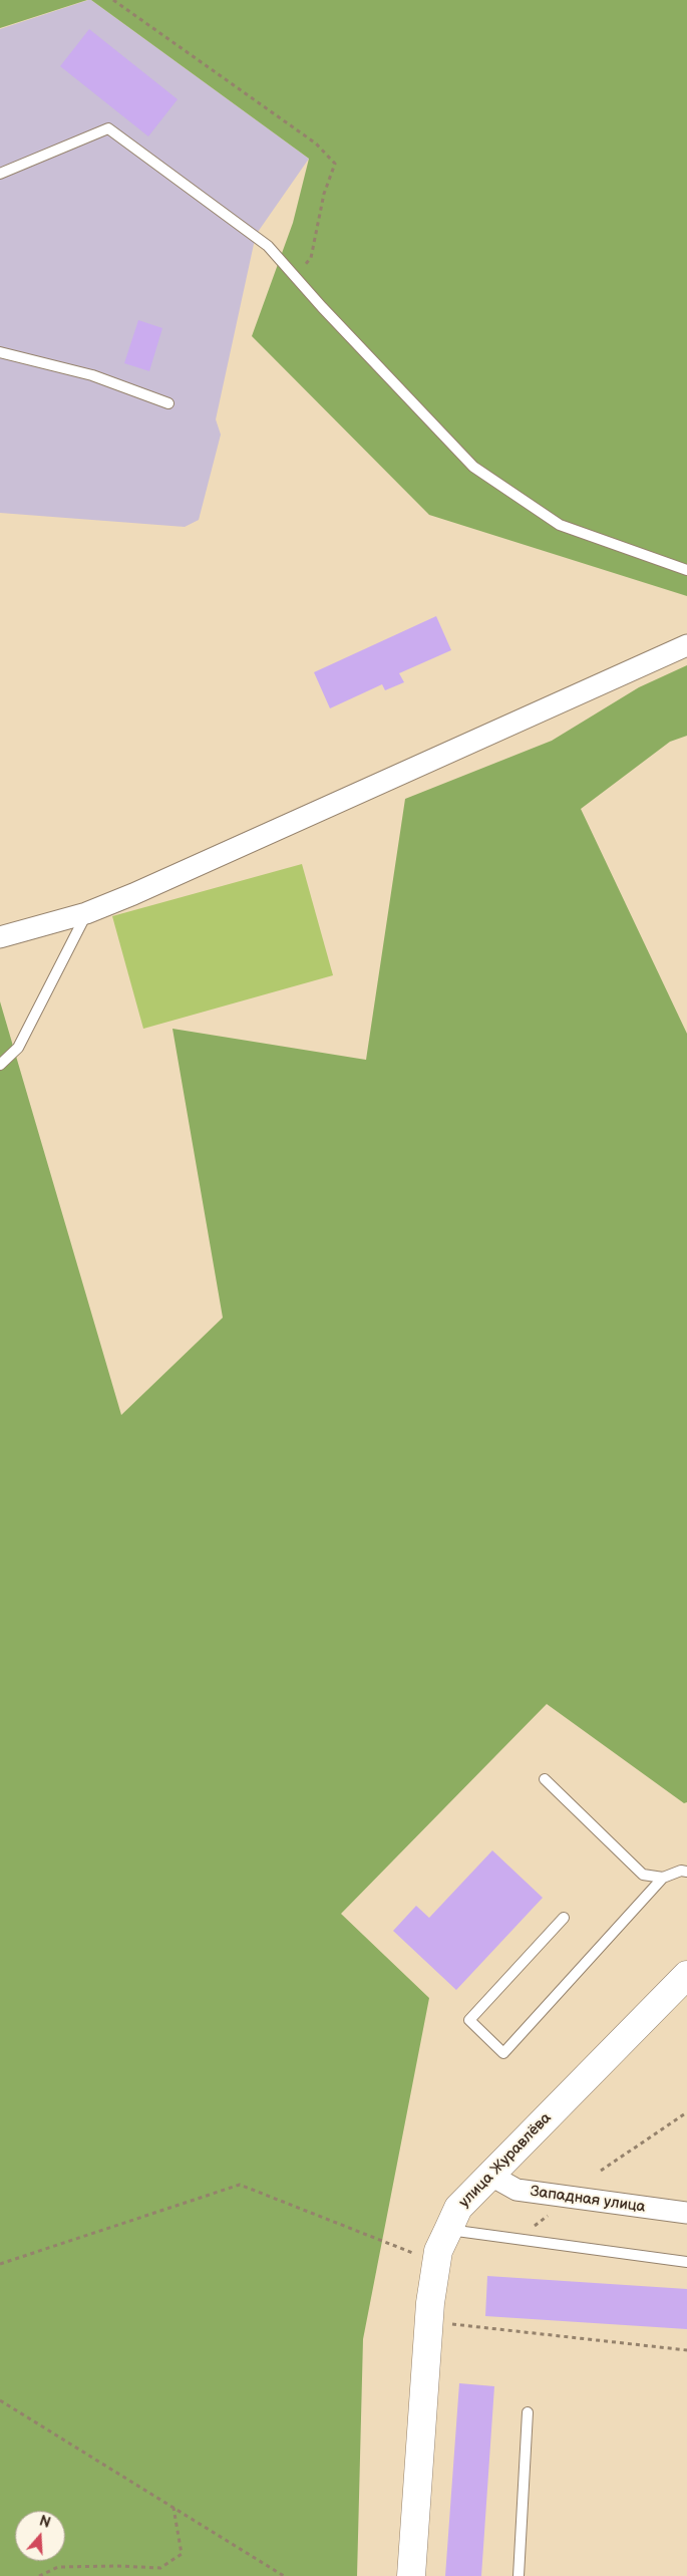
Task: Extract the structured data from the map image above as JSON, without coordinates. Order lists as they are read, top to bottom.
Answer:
{
  "streets": {
    "street": ["улица Журавлёва", "Западная улица"]
  },
  "crossings": [
    ["улица Журавлёва", "Западная улица"]
  ],
  "north": "top"
}
